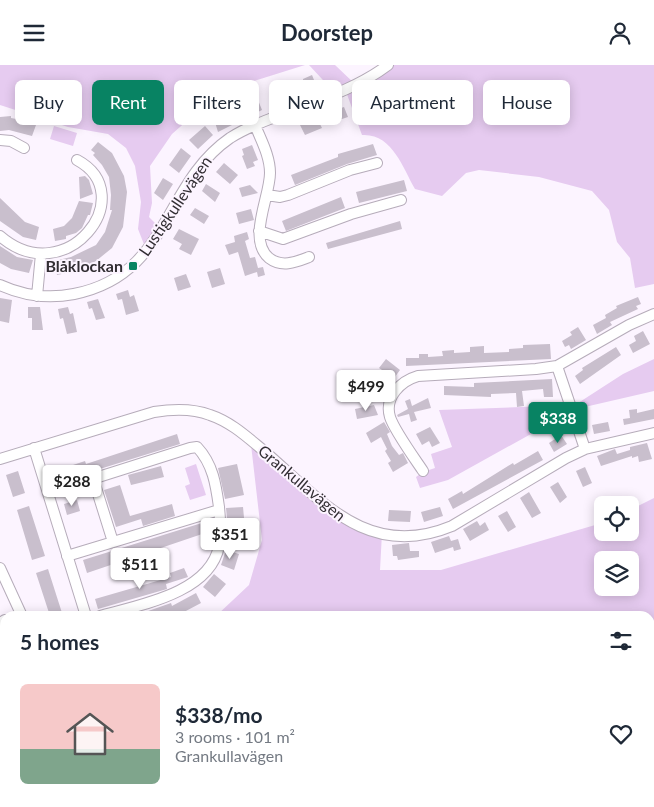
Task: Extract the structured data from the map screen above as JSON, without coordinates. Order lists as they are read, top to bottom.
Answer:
{
  "streets": {
    "street": ["Lustigkullevägen", "Grankullavägen"]
  },
  "places": {
    "transit": ["Blåklockan"]
  },
  "page": {
    "header": "Doorstep",
    "chip": [
      "Buy",
      "Rent",
      "Filters",
      "New",
      "Apartment",
      "House"
    ],
    "price": [
      "$499",
      "$338",
      "$288",
      "$351",
      "$511"
    ],
    "heading": "5 homes",
    "list": [
      {
        "name": "$338/mo",
        "note": "3 rooms · 101 m² · Grankullavägen"
      }
    ]
  }
}
